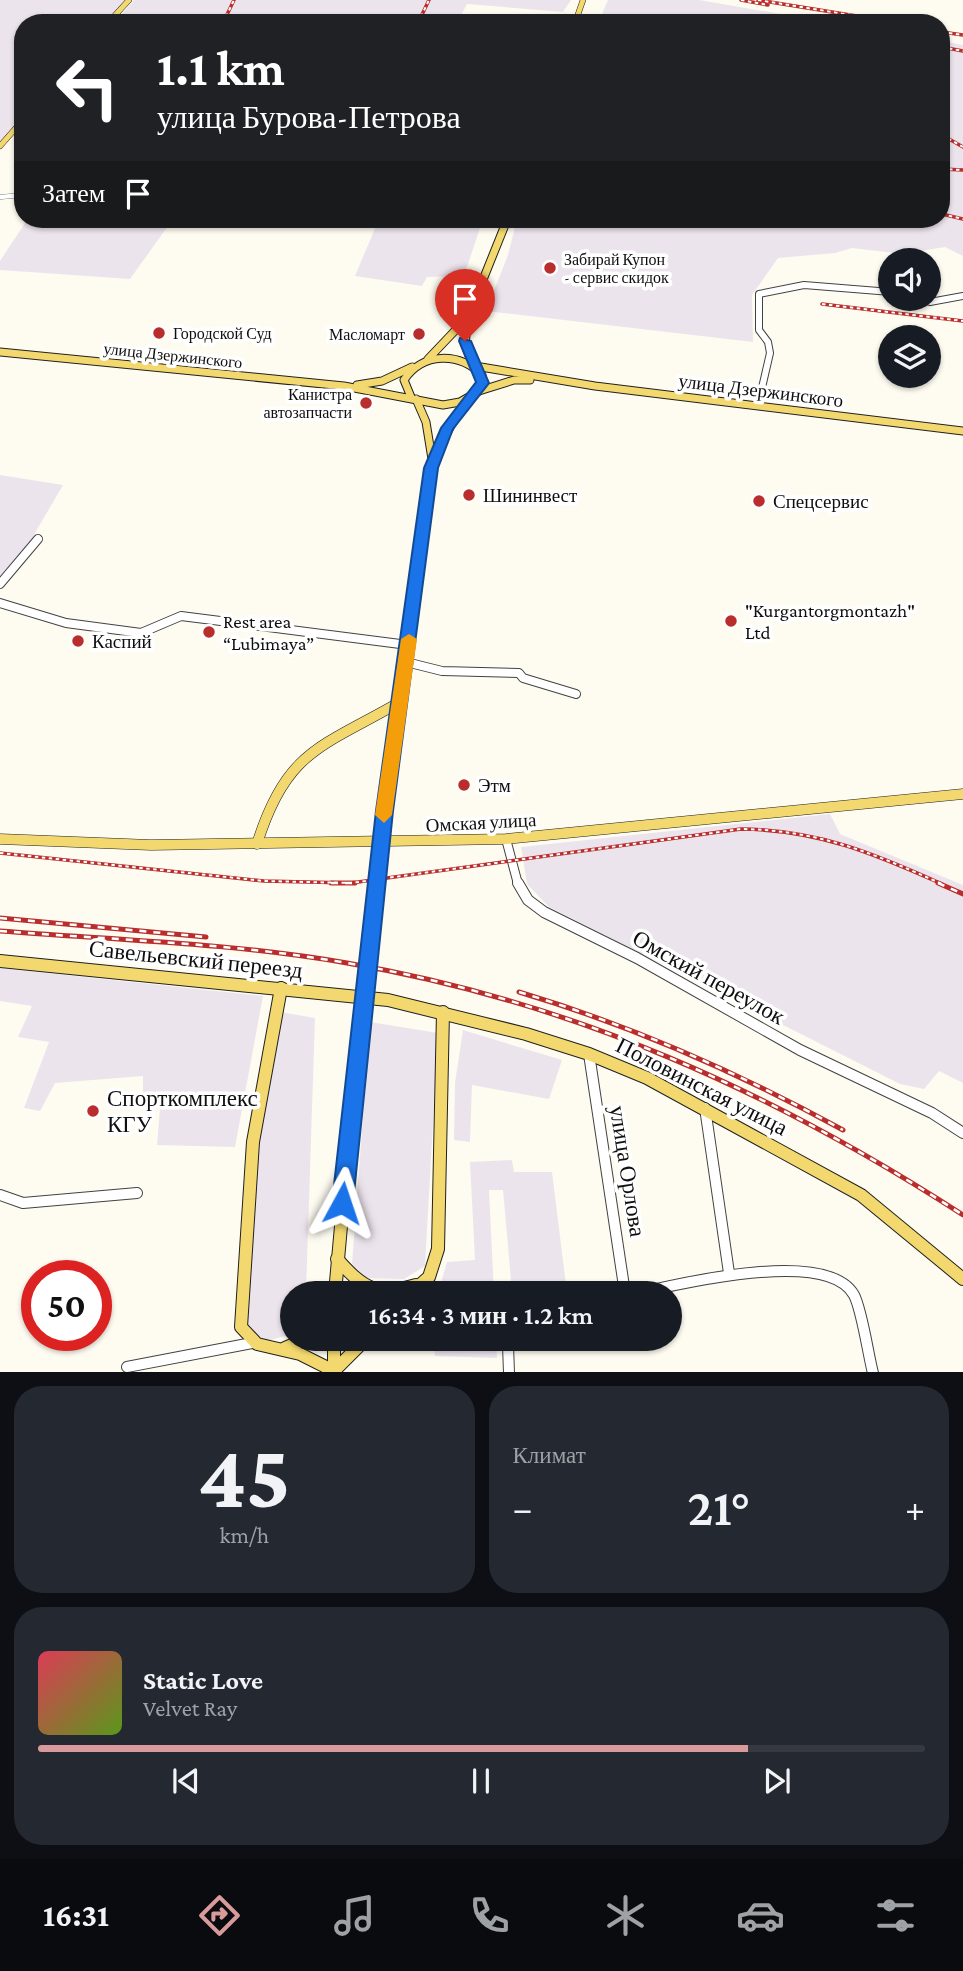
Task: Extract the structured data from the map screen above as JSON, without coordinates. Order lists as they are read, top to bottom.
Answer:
{
  "streets": {
    "main road": [
      "улица Дзержинского",
      "Омская улица",
      "Савельевский переезд",
      "Половинская улица"
    ],
    "street": ["Омский переулок", "улица Орлова"]
  },
  "crossings": [
    ["Омская улица", "Омский переулок"],
    ["Савельевский переезд", "Половинская улица"],
    ["Половинская улица", "улица Орлова"]
  ],
  "places": [
    "Забирай Купон - сервис скидок",
    "Городской Суд",
    "Масломарт",
    "Канистра автозапчасти",
    "Шининвест",
    "Спецсервис",
    "\"Kurgantorgmontazh\" Ltd",
    "Rest area “Lubimaya”",
    "Каспий",
    "Этм",
    "Спорткомплекс КГУ"
  ],
  "page": {
    "turn": ["1.1 km", "улица Бурова-Петрова"],
    "then": "Затем",
    "limit": "50",
    "trip": "16:34 · 3 мин · 1.2 km",
    "tile": [
      ["45", "km/h"],
      "Климат"
    ],
    "heat": ["−", "21°", "+"],
    "song": ["Static Love", "Velvet Ray"],
    "tabs": "16:31"
  }
}
